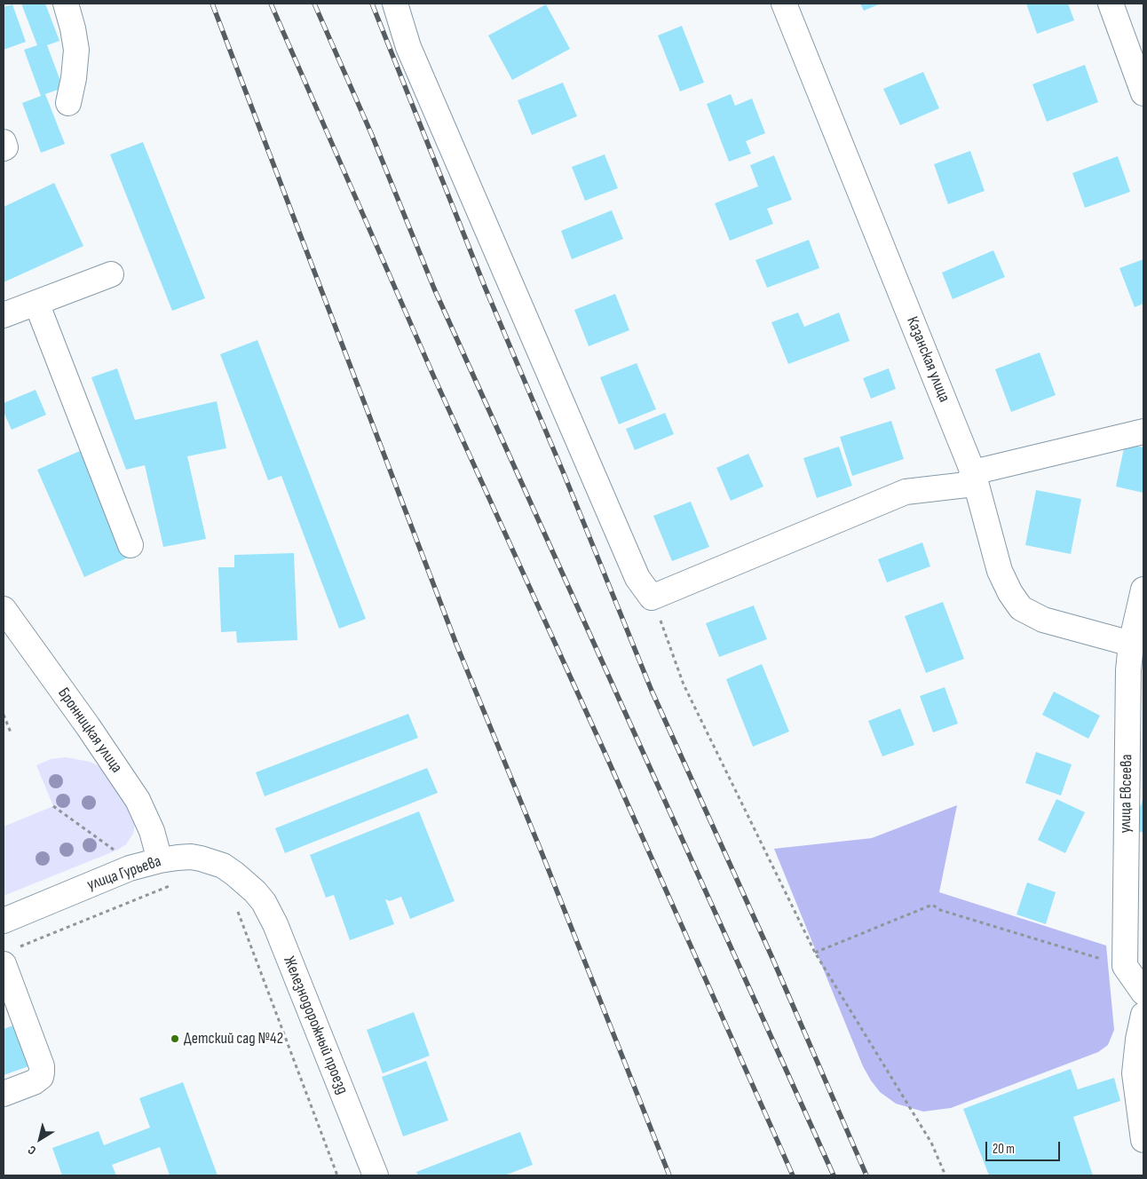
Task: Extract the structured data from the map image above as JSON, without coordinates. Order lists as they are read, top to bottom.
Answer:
{
  "streets": {
    "street": [
      "Казанская улица",
      "Бронницкая улица",
      "улица Евсеева",
      "улица Гурьева",
      "Железнодорожный проезд"
    ]
  },
  "crossings": [
    ["Казанская улица", "улица Евсеева"],
    ["Бронницкая улица", "улица Гурьева"],
    ["улица Гурьева", "Железнодорожный проезд"]
  ],
  "places": ["Детский сад №42"],
  "scale_bar": "20 m",
  "north": "bottom left"
}
